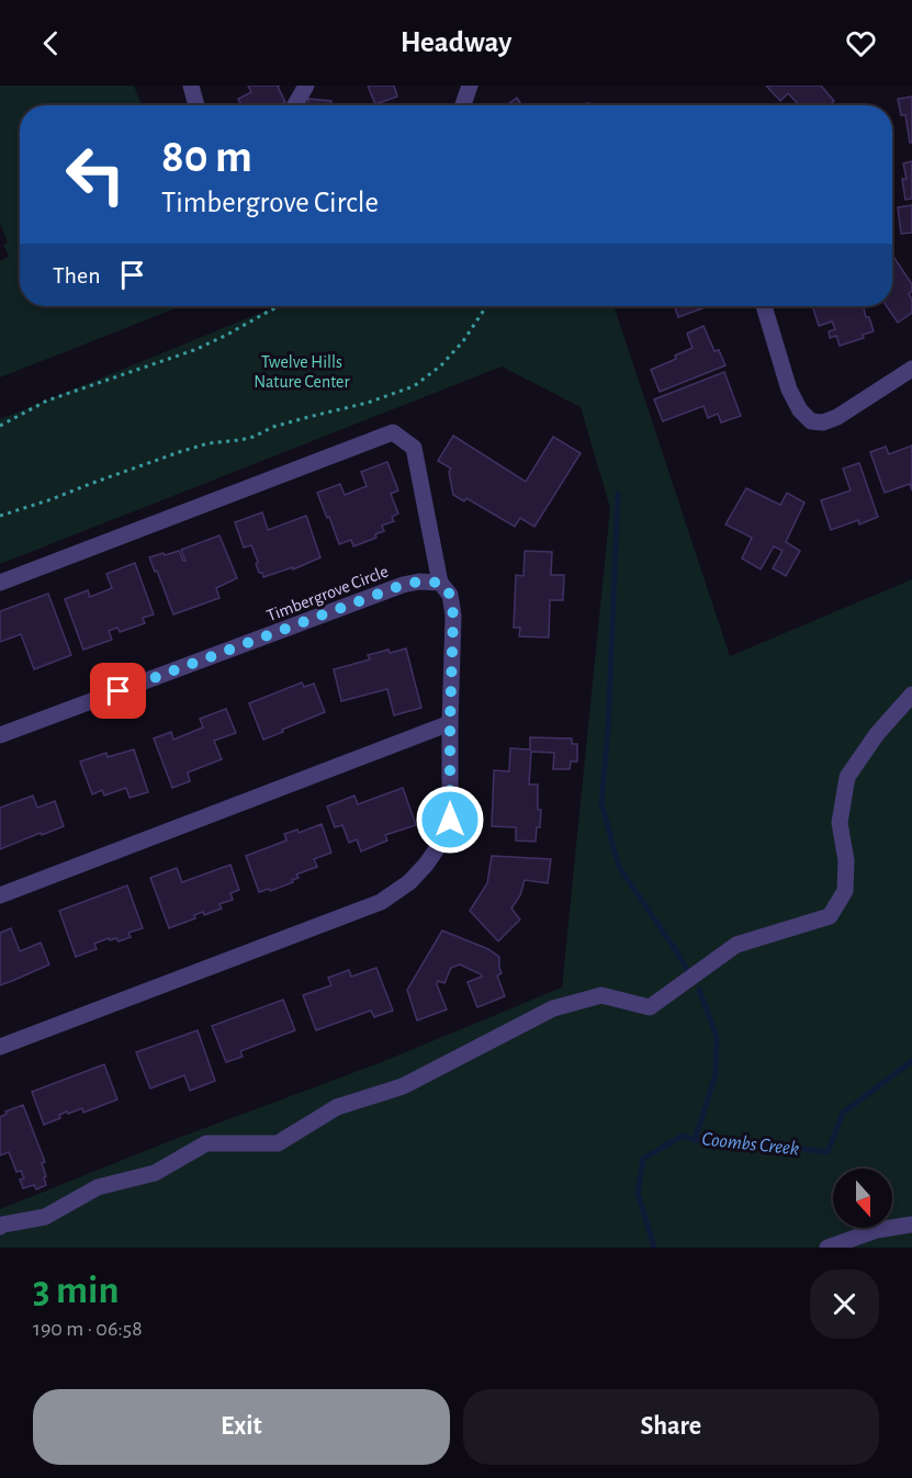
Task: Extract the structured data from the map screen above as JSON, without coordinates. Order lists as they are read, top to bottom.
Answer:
{
  "streets": {
    "street": ["Timbergrove Circle"]
  },
  "water": ["Coombs Creek"],
  "parks": ["Twelve Hills Nature Center"],
  "north": "bottom",
  "page": {
    "header": "Headway",
    "turn": ["80 m", "Timbergrove Circle"],
    "then": "Then",
    "heading": ["3 min", "190 m · 06:58"],
    "buttons": ["Exit", "Share"]
  }
}
